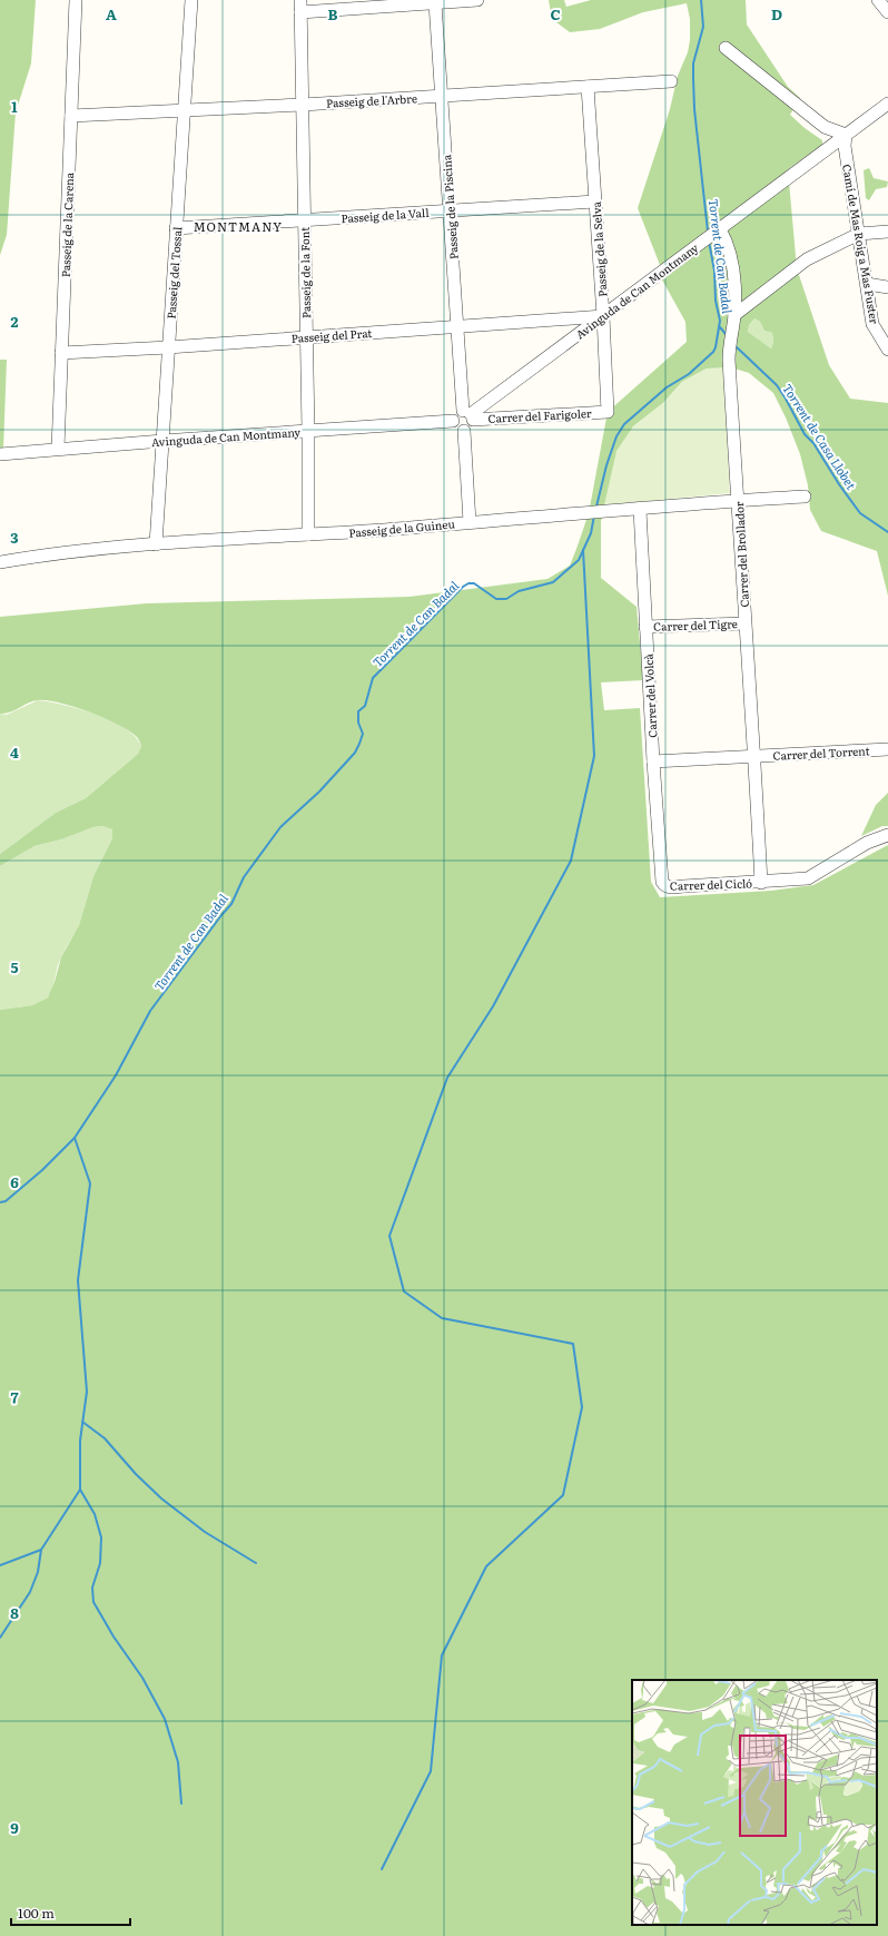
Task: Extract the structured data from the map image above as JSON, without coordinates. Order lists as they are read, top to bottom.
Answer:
{
  "streets": {
    "street": [
      "Passeig de l'Arbre",
      "Passeig de la Piscina",
      "Passeig de la Vall",
      "Passeig de la Carena",
      "Camí de Mas Roig a Mas Fuster",
      "Passeig de la Selva",
      "Passeig del Tossal",
      "Passeig de la Font",
      "Avinguda de Can Montmany",
      "Passeig del Prat",
      "Carrer del Farigoler",
      "Passeig de la Guineu",
      "Carrer del Brollador",
      "Carrer del Tigre",
      "Carrer del Volcà",
      "Carrer del Torrent",
      "Carrer del Cicló"
    ]
  },
  "crossings": [
    ["Passeig de l'Arbre", "Passeig de la Piscina"],
    ["Passeig de l'Arbre", "Passeig de la Carena"],
    ["Passeig de l'Arbre", "Passeig de la Selva"],
    ["Passeig de l'Arbre", "Passeig del Tossal"],
    ["Passeig de l'Arbre", "Passeig de la Font"],
    ["Passeig de la Piscina", "Passeig de la Vall"],
    ["Passeig de la Piscina", "Avinguda de Can Montmany"],
    ["Passeig de la Piscina", "Passeig del Prat"],
    ["Passeig de la Piscina", "Carrer del Farigoler"],
    ["Passeig de la Vall", "Passeig de la Selva"],
    ["Passeig de la Vall", "Passeig del Tossal"],
    ["Passeig de la Vall", "Passeig de la Font"],
    ["Passeig de la Carena", "Avinguda de Can Montmany"],
    ["Passeig de la Carena", "Passeig del Prat"],
    ["Camí de Mas Roig a Mas Fuster", "Avinguda de Can Montmany"],
    ["Passeig de la Selva", "Avinguda de Can Montmany"],
    ["Passeig de la Selva", "Passeig del Prat"],
    ["Passeig de la Selva", "Carrer del Farigoler"],
    ["Passeig del Tossal", "Avinguda de Can Montmany"],
    ["Passeig del Tossal", "Passeig del Prat"],
    ["Passeig del Tossal", "Passeig de la Guineu"],
    ["Passeig de la Font", "Avinguda de Can Montmany"],
    ["Passeig de la Font", "Passeig del Prat"],
    ["Passeig de la Font", "Passeig de la Guineu"],
    ["Avinguda de Can Montmany", "Passeig del Prat"],
    ["Avinguda de Can Montmany", "Carrer del Farigoler"],
    ["Avinguda de Can Montmany", "Carrer del Brollador"],
    ["Passeig de la Guineu", "Carrer del Brollador"],
    ["Passeig de la Guineu", "Carrer del Volcà"],
    ["Carrer del Brollador", "Carrer del Tigre"],
    ["Carrer del Brollador", "Carrer del Torrent"],
    ["Carrer del Brollador", "Carrer del Cicló"],
    ["Carrer del Tigre", "Carrer del Volcà"],
    ["Carrer del Volcà", "Carrer del Torrent"],
    ["Carrer del Volcà", "Carrer del Cicló"]
  ],
  "districts": ["MONTMANY"],
  "water": ["Torrent de Can Badal", "Torrent de Casa Llobet"],
  "scale_bar": "100 m",
  "grid": {
    "columns": [
      "A",
      "B",
      "C",
      "D"
    ],
    "rows": [
      "1",
      "2",
      "3",
      "4",
      "5",
      "6",
      "7",
      "8",
      "9"
    ]
  }
}
